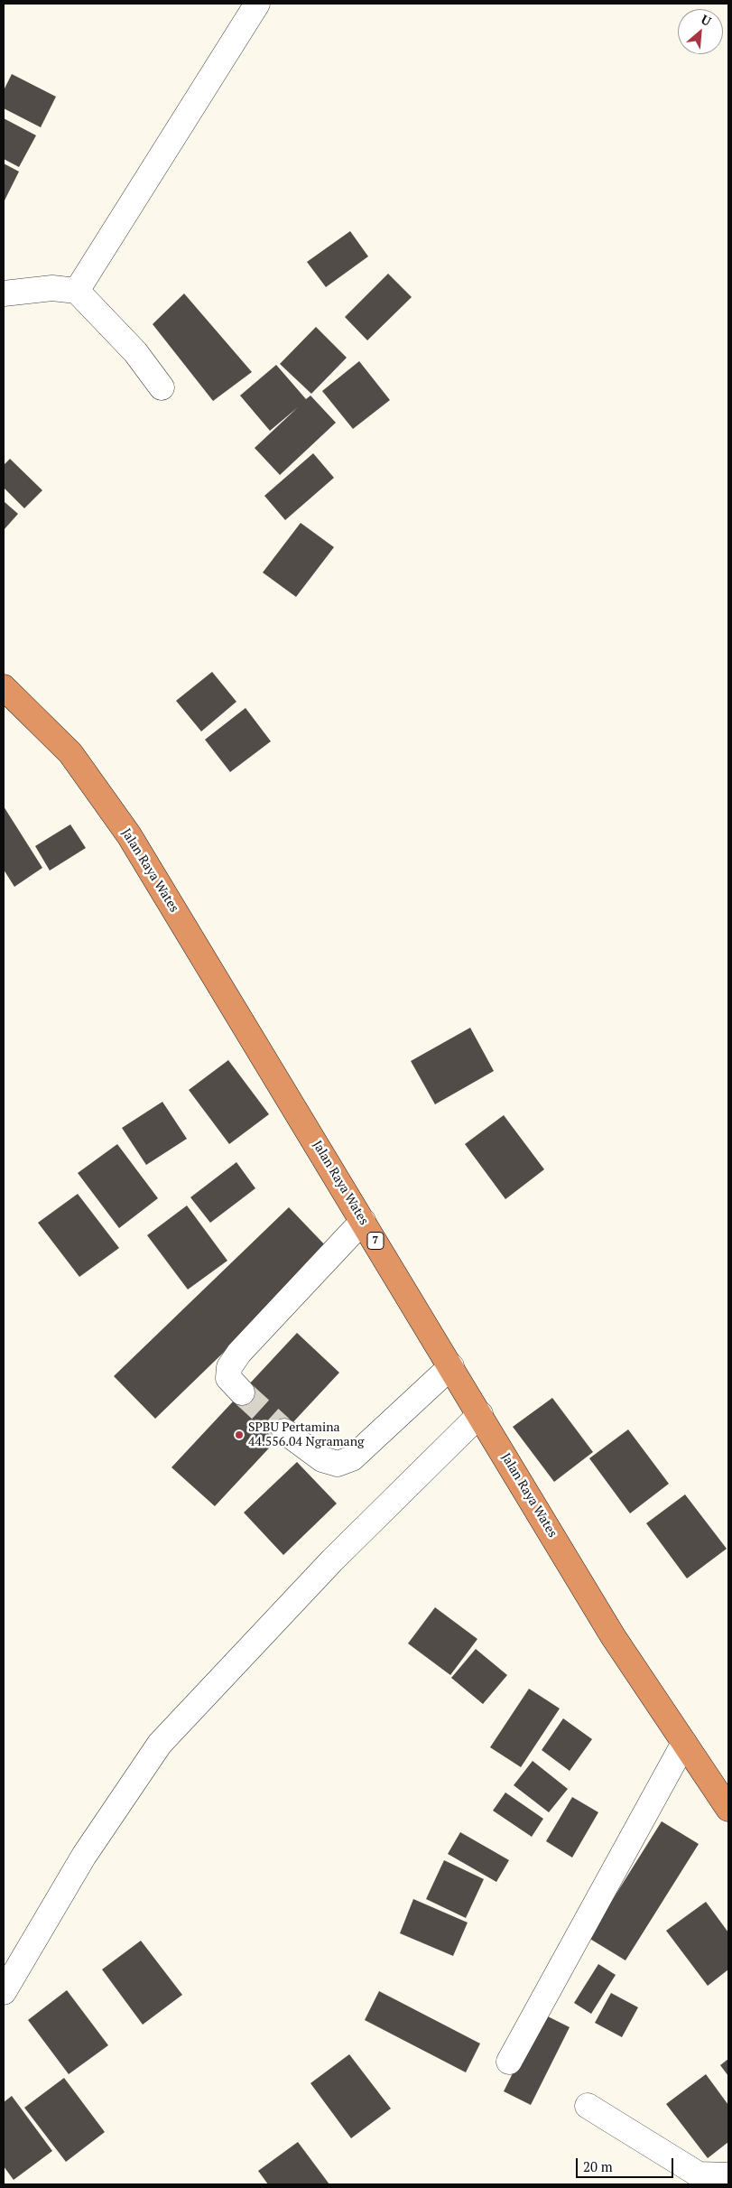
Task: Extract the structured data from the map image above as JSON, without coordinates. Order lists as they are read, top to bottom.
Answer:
{
  "streets": {
    "highway": ["Jalan Raya Wates", "7"]
  },
  "places": ["SPBU Pertamina 44.556.04 Ngramang"],
  "scale_bar": "20 m",
  "north": "top right"
}
